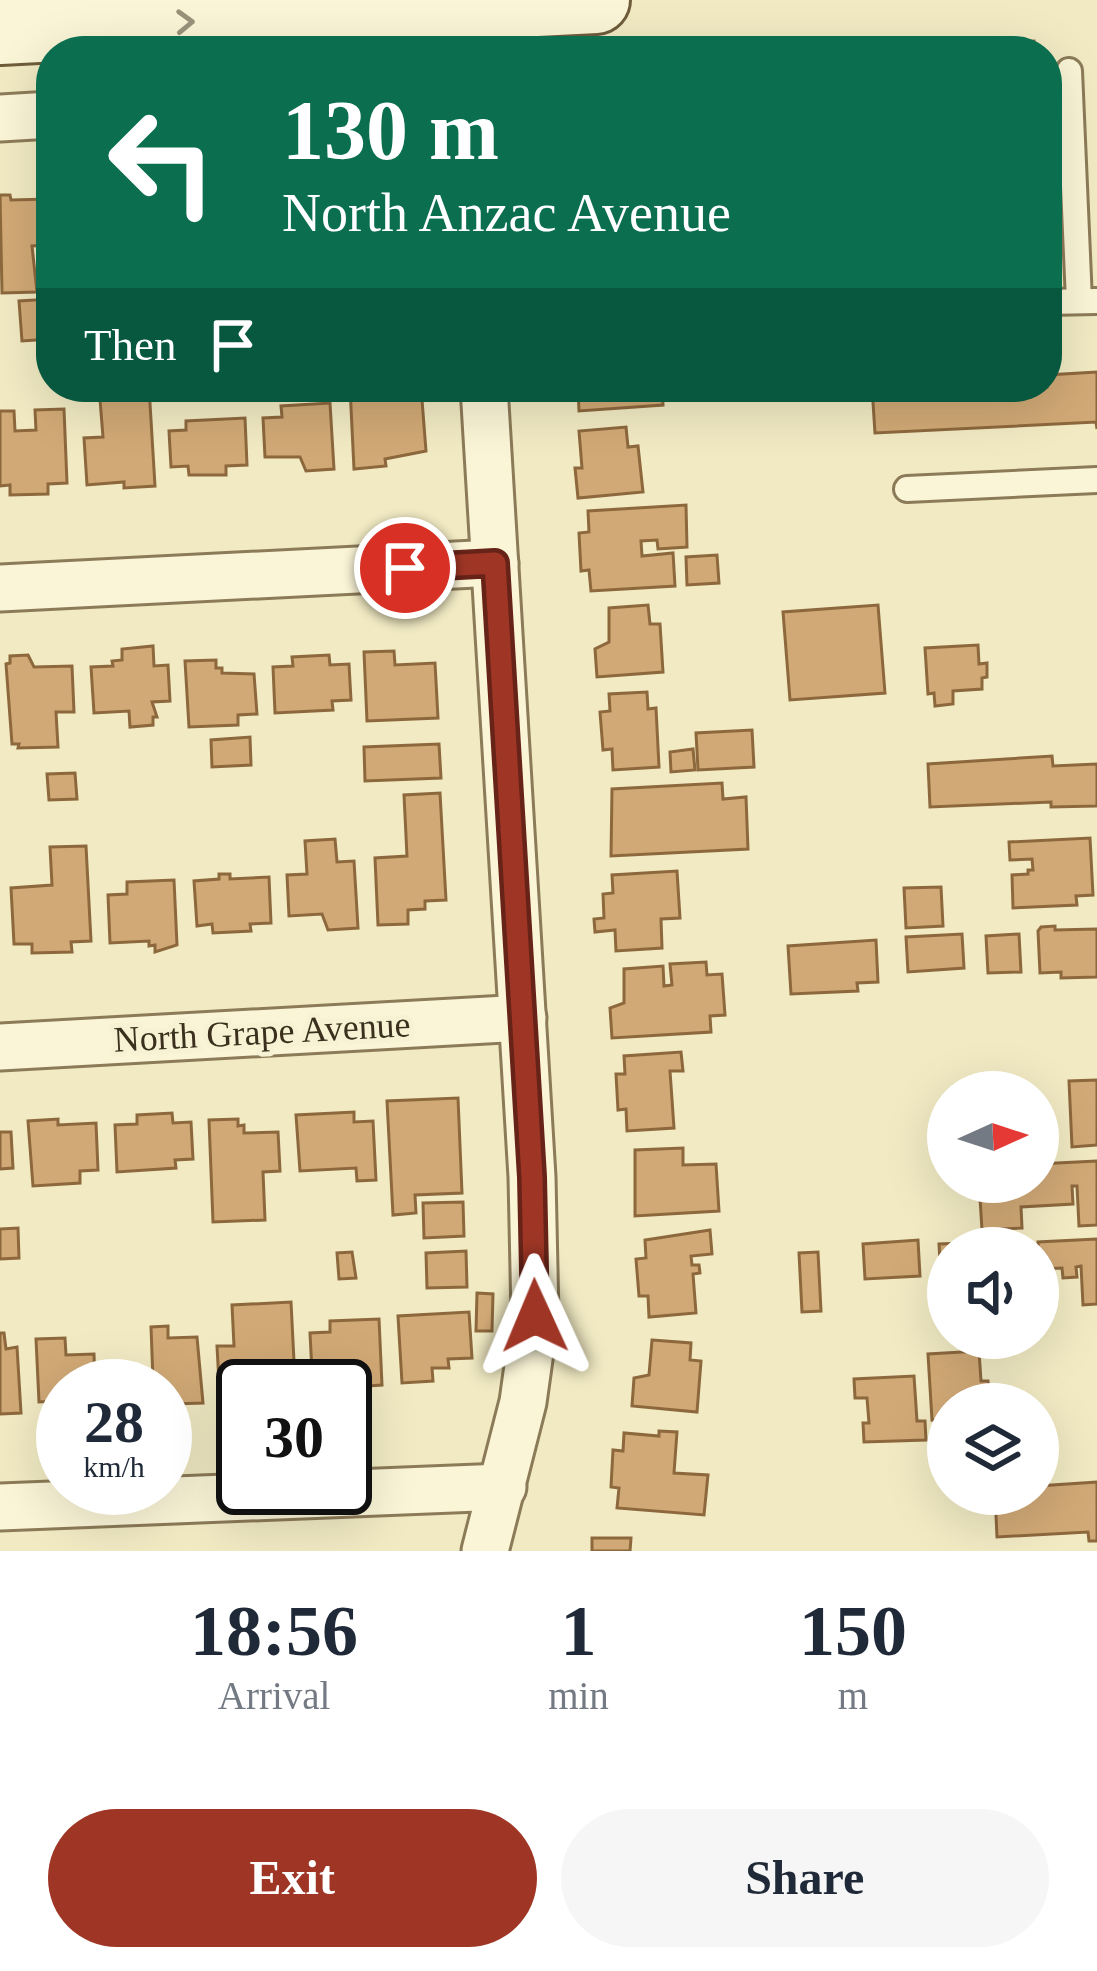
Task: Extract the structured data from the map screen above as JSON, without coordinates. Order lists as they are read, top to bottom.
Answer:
{
  "streets": {
    "street": ["North Grape Avenue"]
  },
  "north": "right",
  "page": {
    "turn": ["130 m", "North Anzac Avenue"],
    "then": "Then",
    "speed": "28 km/h",
    "limit": "30",
    "eta": [
      "18:56",
      "Arrival",
      "1",
      "min",
      "150",
      "m"
    ],
    "buttons": ["Exit", "Share"]
  }
}
